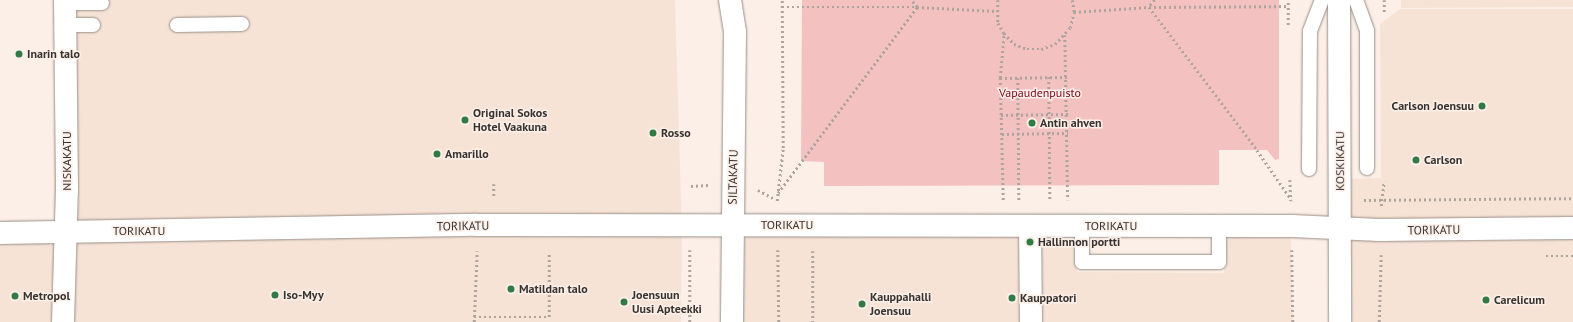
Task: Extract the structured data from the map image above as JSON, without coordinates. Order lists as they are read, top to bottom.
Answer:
{
  "streets": {
    "street": [
      "NISKAKATU",
      "KOSKIKATU",
      "SILTAKATU",
      "TORIKATU"
    ]
  },
  "crossings": [
    ["NISKAKATU", "TORIKATU"],
    ["KOSKIKATU", "TORIKATU"],
    ["SILTAKATU", "TORIKATU"]
  ],
  "parks": ["Vapaudenpuisto"],
  "places": [
    "Inarin talo",
    "Carlson Joensuu",
    "Original Sokos Hotel Vaakuna",
    "Antin ahven",
    "Rosso",
    "Amarillo",
    "Carlson",
    "Hallinnon portti",
    "Matildan talo",
    "Iso-Myy",
    "Metropol",
    "Kauppatori",
    "Carelicum",
    "Joensuun Uusi Apteekki",
    "Kauppahalli Joensuu"
  ]
}
